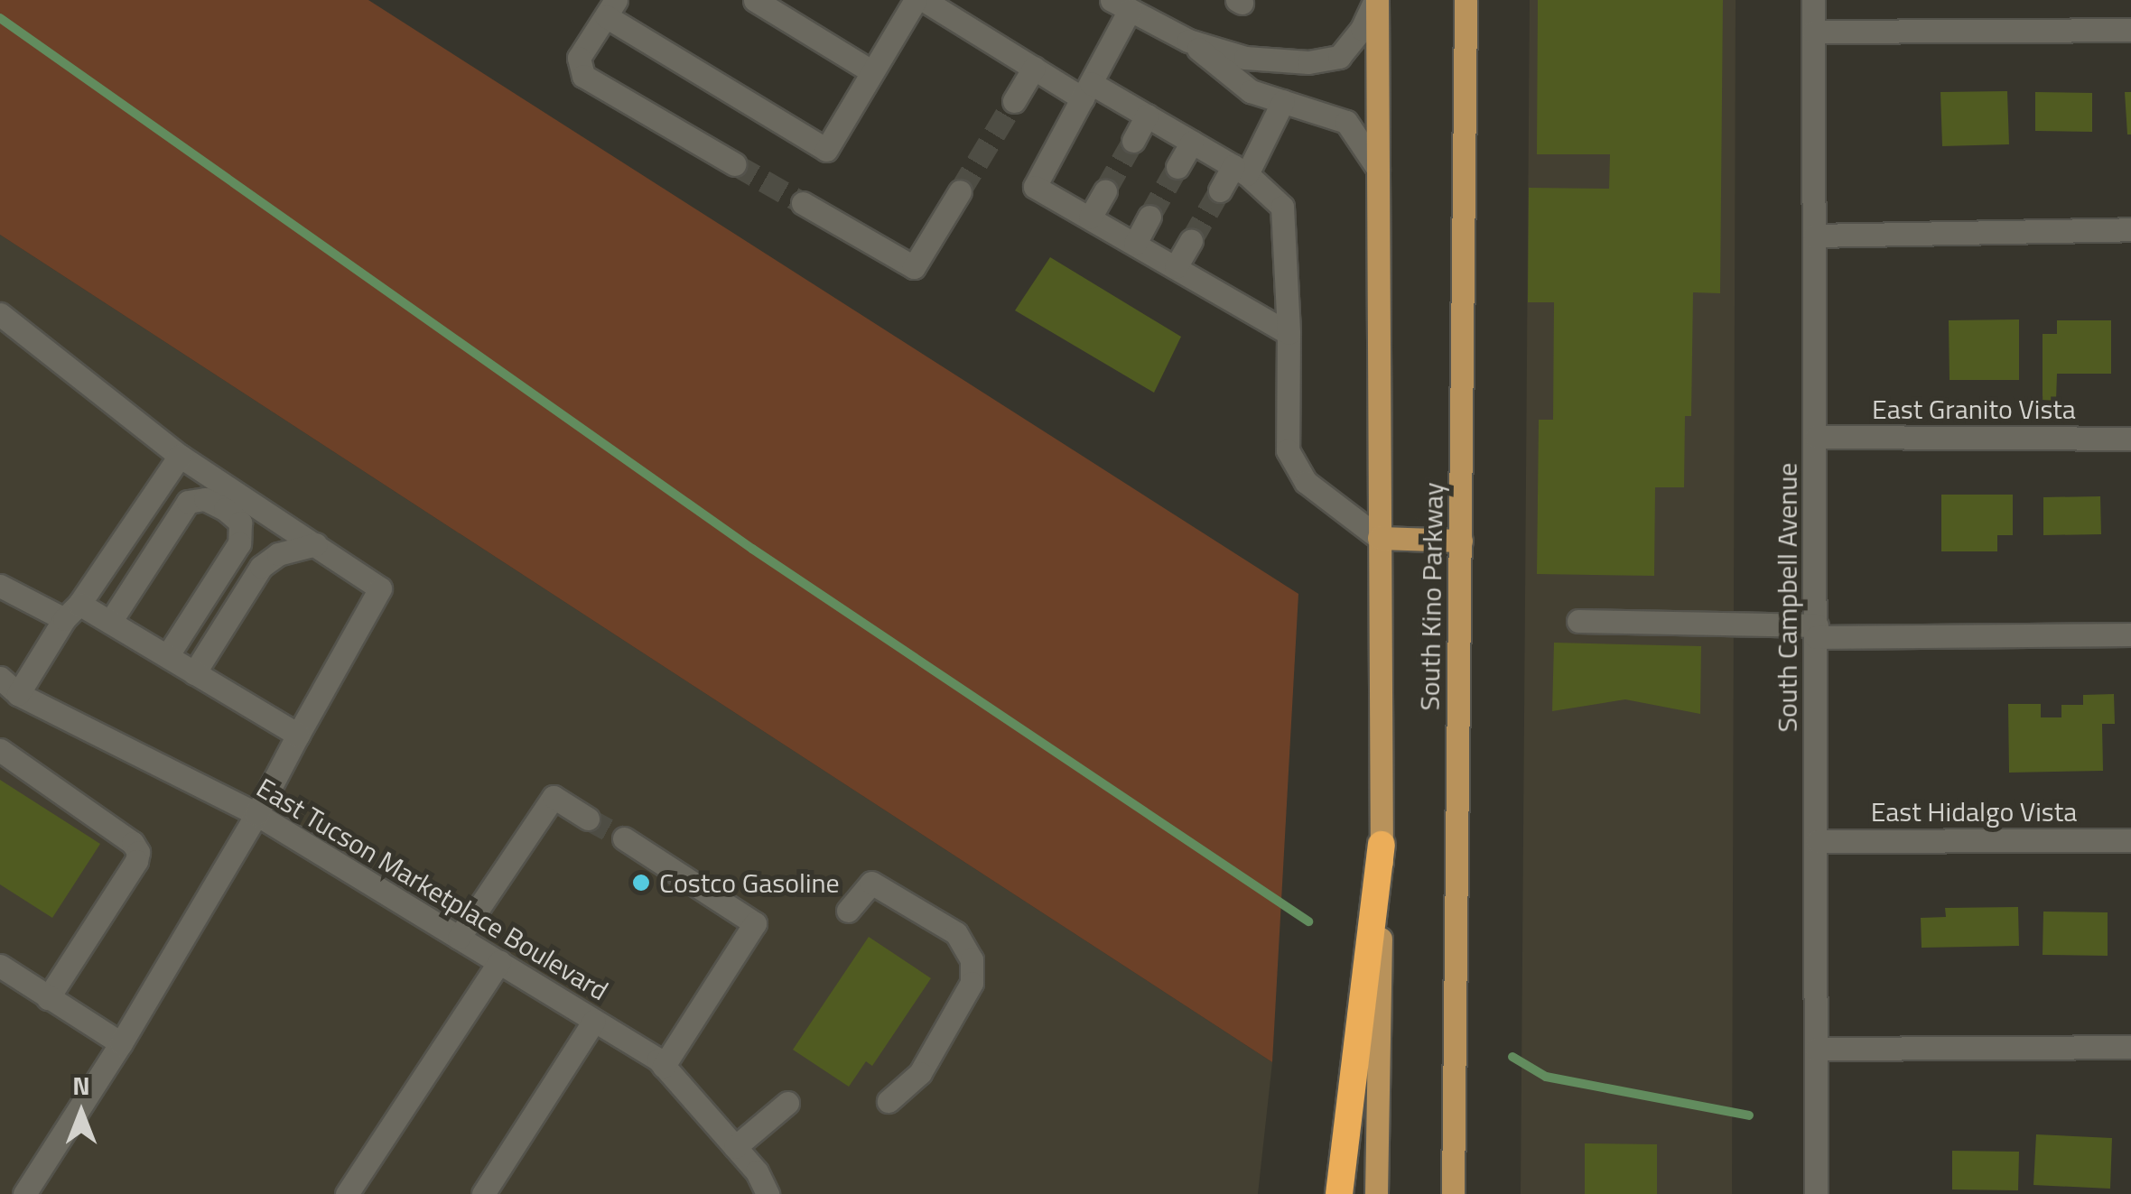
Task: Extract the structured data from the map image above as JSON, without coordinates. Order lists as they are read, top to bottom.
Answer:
{
  "streets": {
    "main road": ["South Kino Parkway"],
    "street": [
      "East Granito Vista",
      "South Campbell Avenue",
      "East Hidalgo Vista",
      "East Tucson Marketplace Boulevard"
    ]
  },
  "crossings": [
    ["East Granito Vista", "South Campbell Avenue"],
    ["South Campbell Avenue", "East Hidalgo Vista"]
  ],
  "places": ["Costco Gasoline"],
  "north": "top"
}
